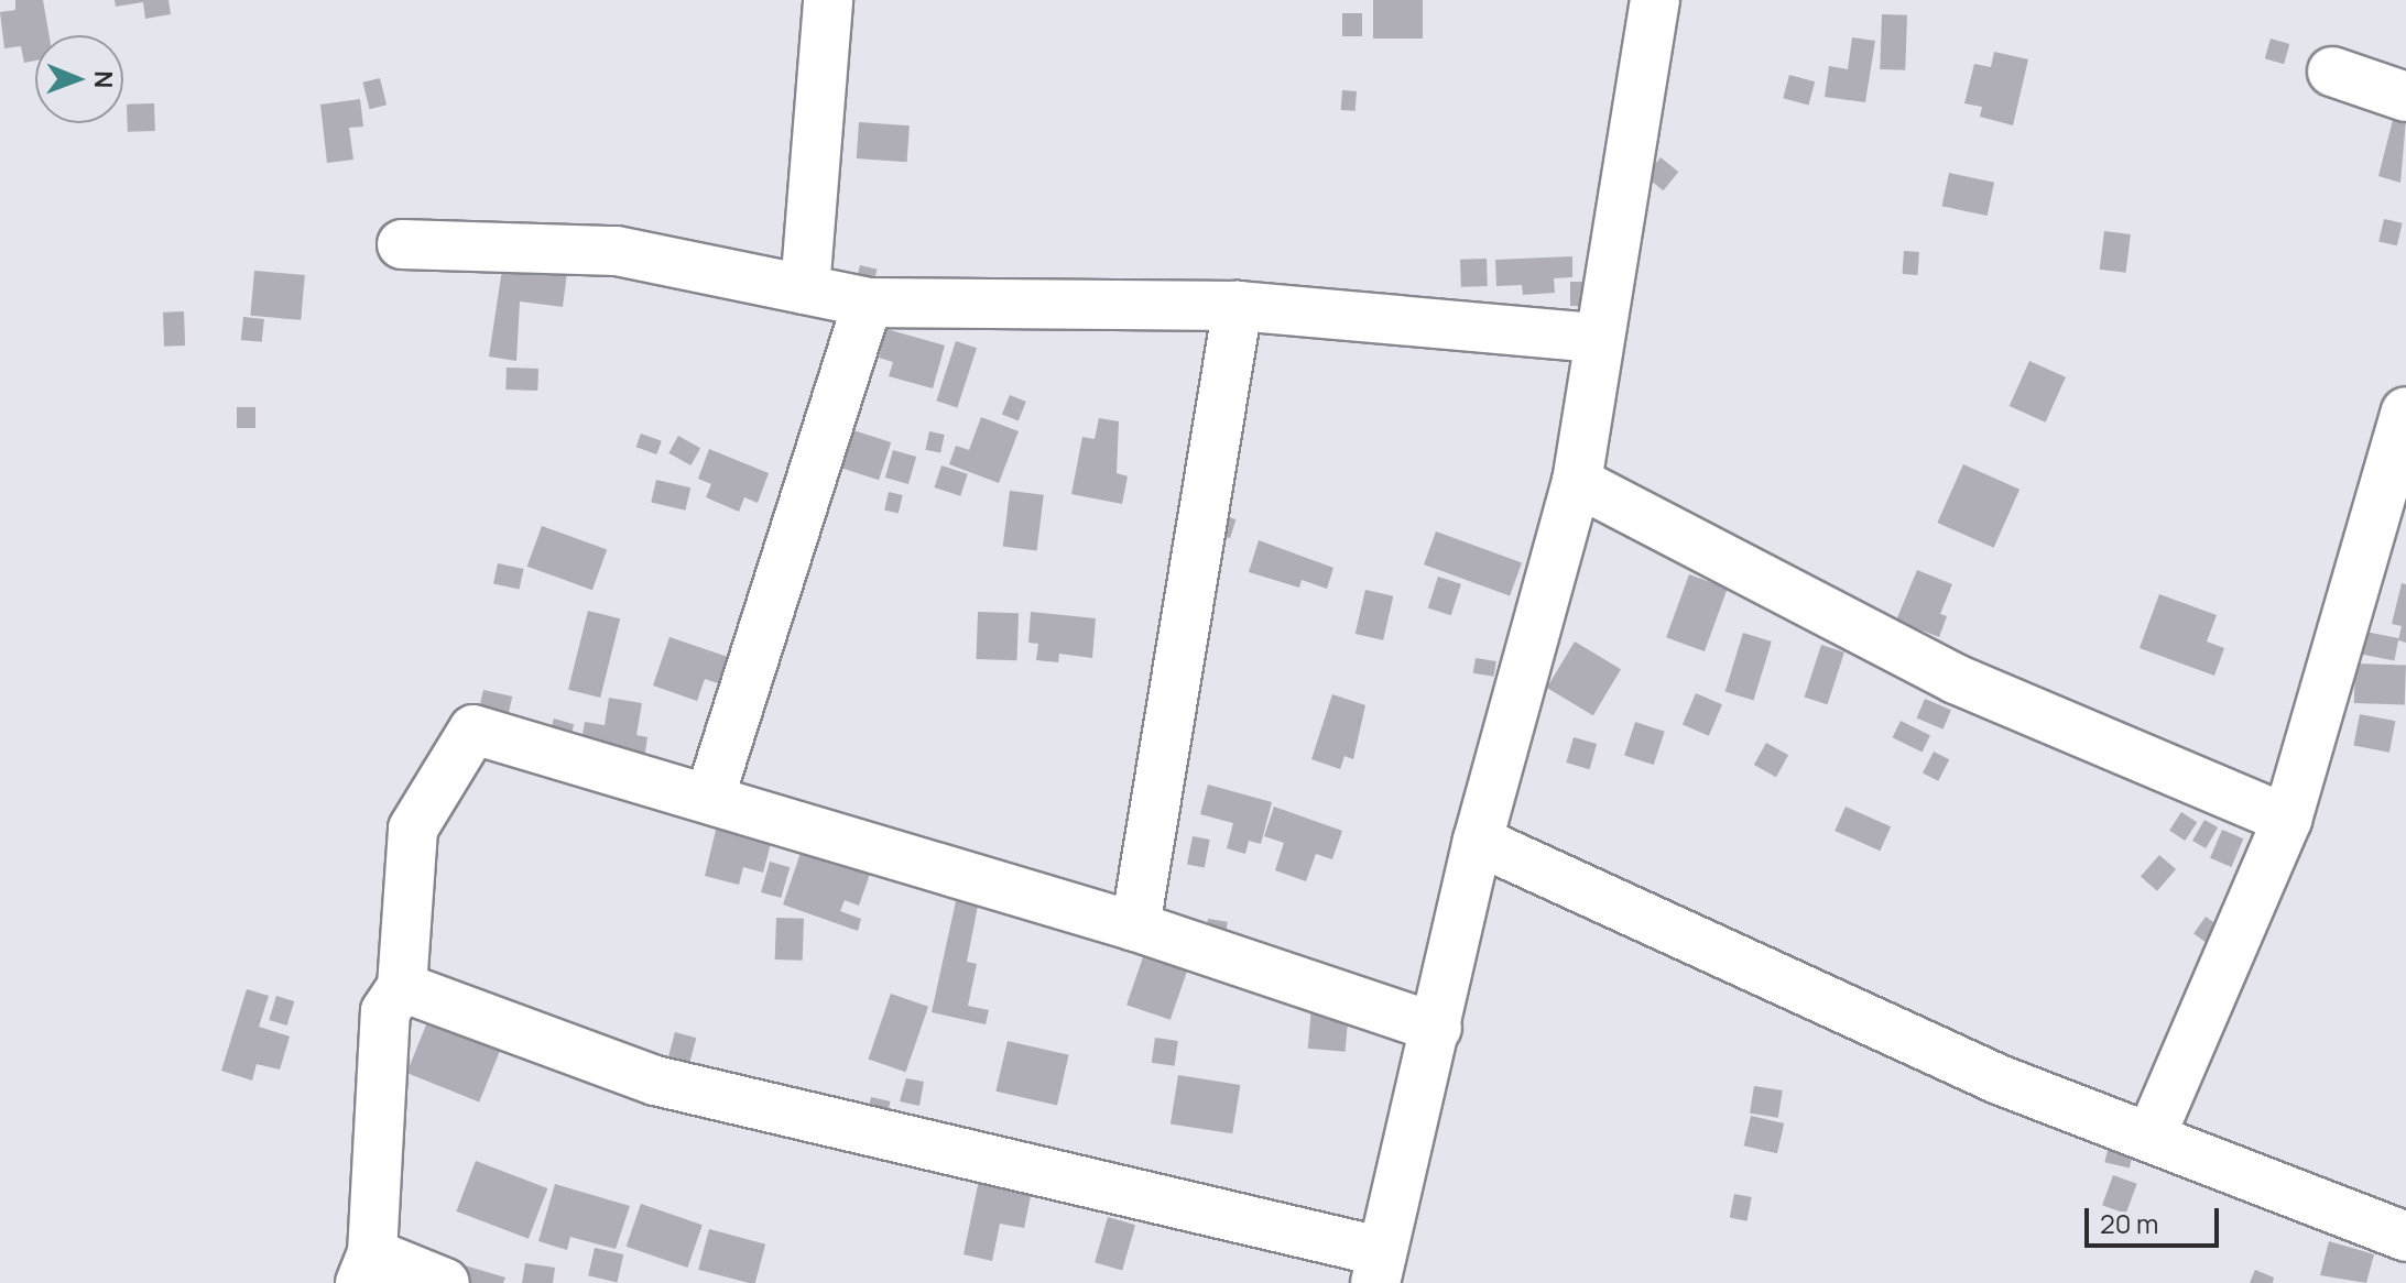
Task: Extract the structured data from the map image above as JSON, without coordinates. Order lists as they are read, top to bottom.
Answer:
{
  "scale_bar": "20 m",
  "north": "right"
}
